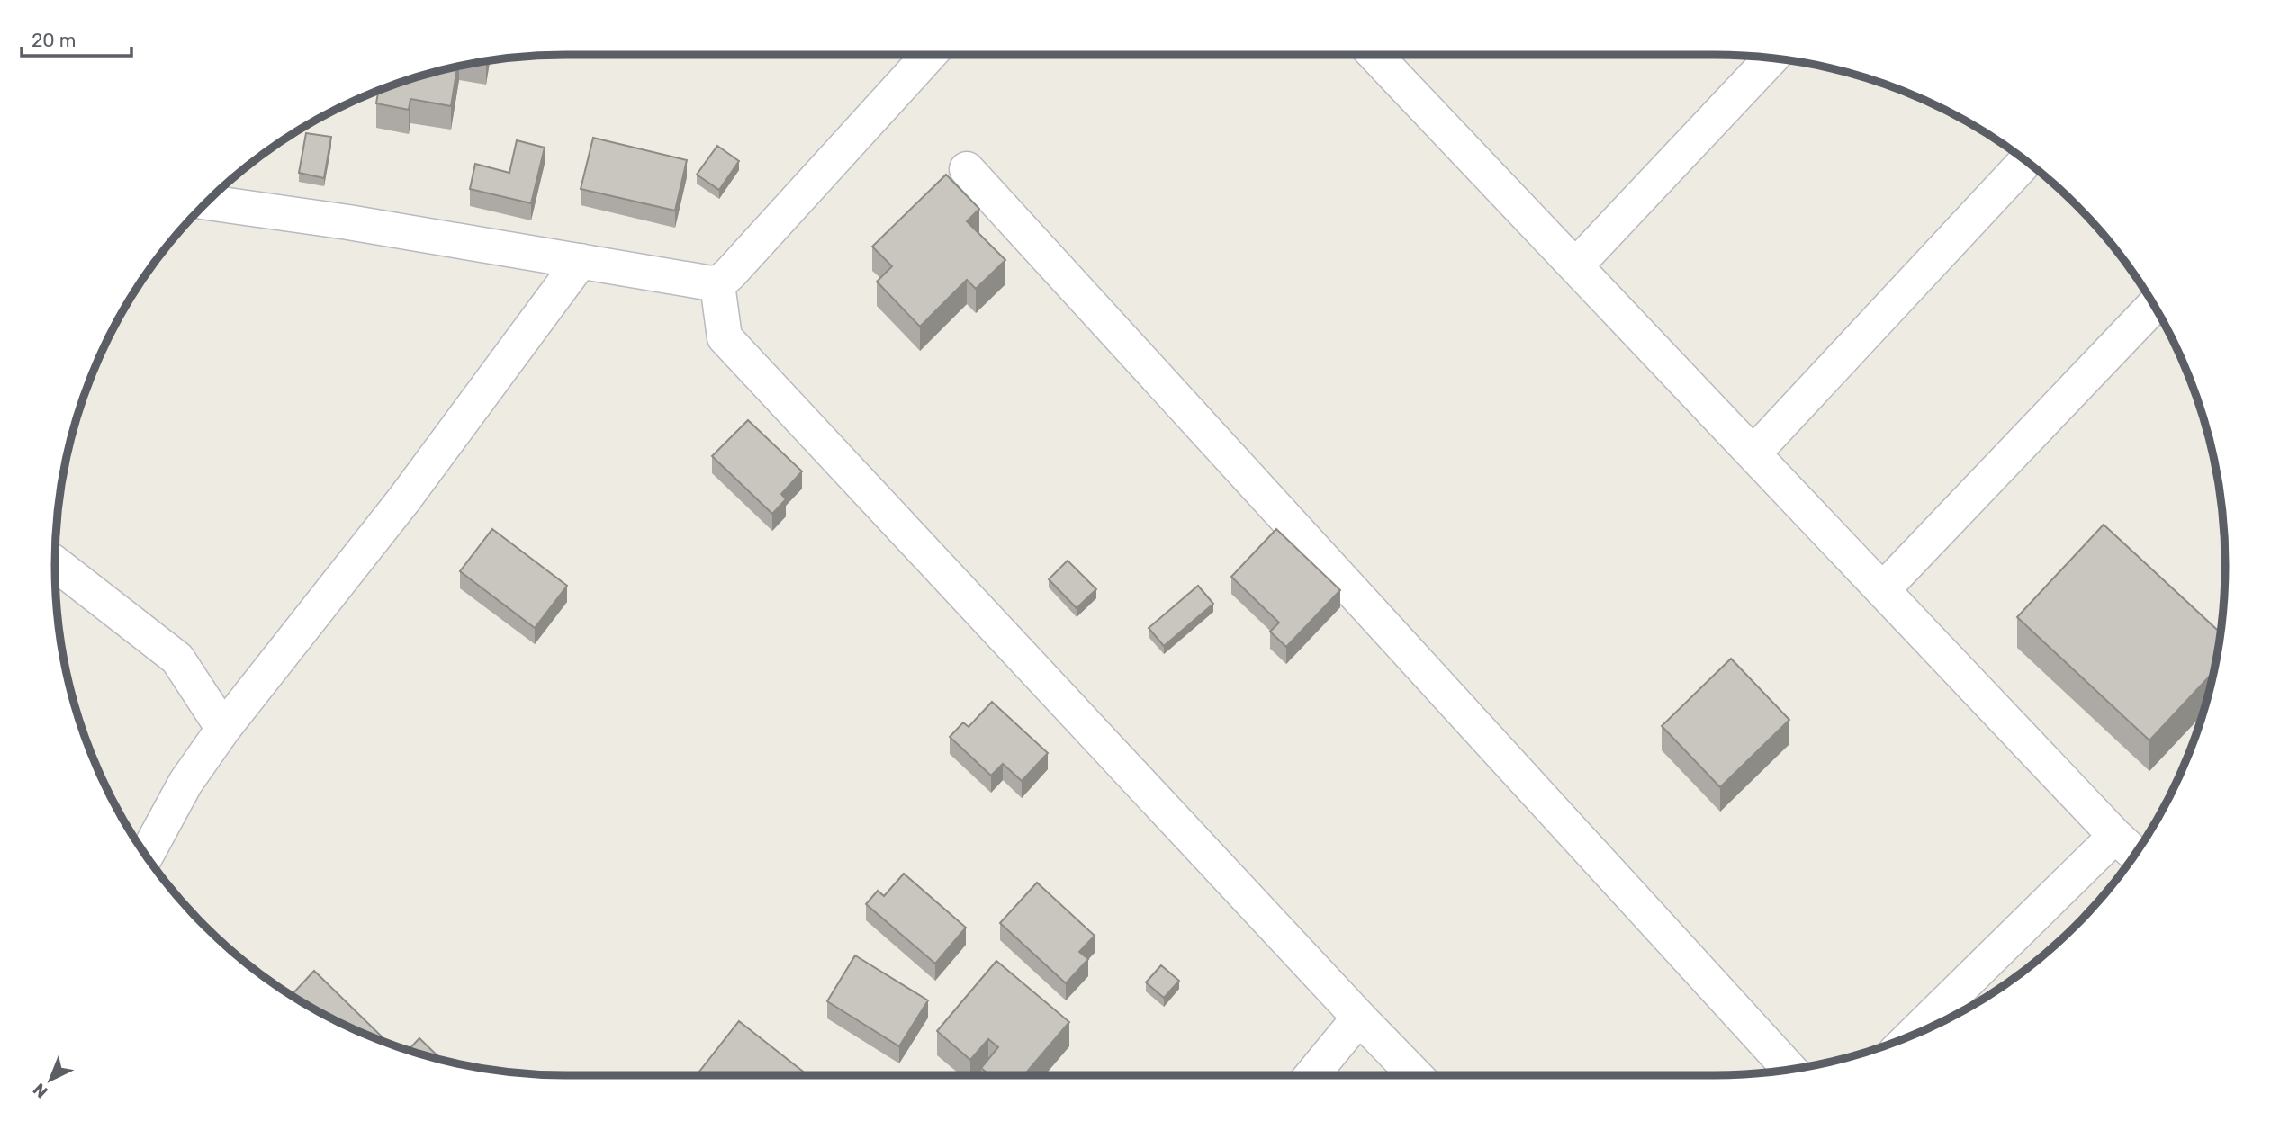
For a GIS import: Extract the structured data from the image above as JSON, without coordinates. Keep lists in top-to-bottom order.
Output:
{
  "scale_bar": "20 m",
  "north": "bottom left"
}
